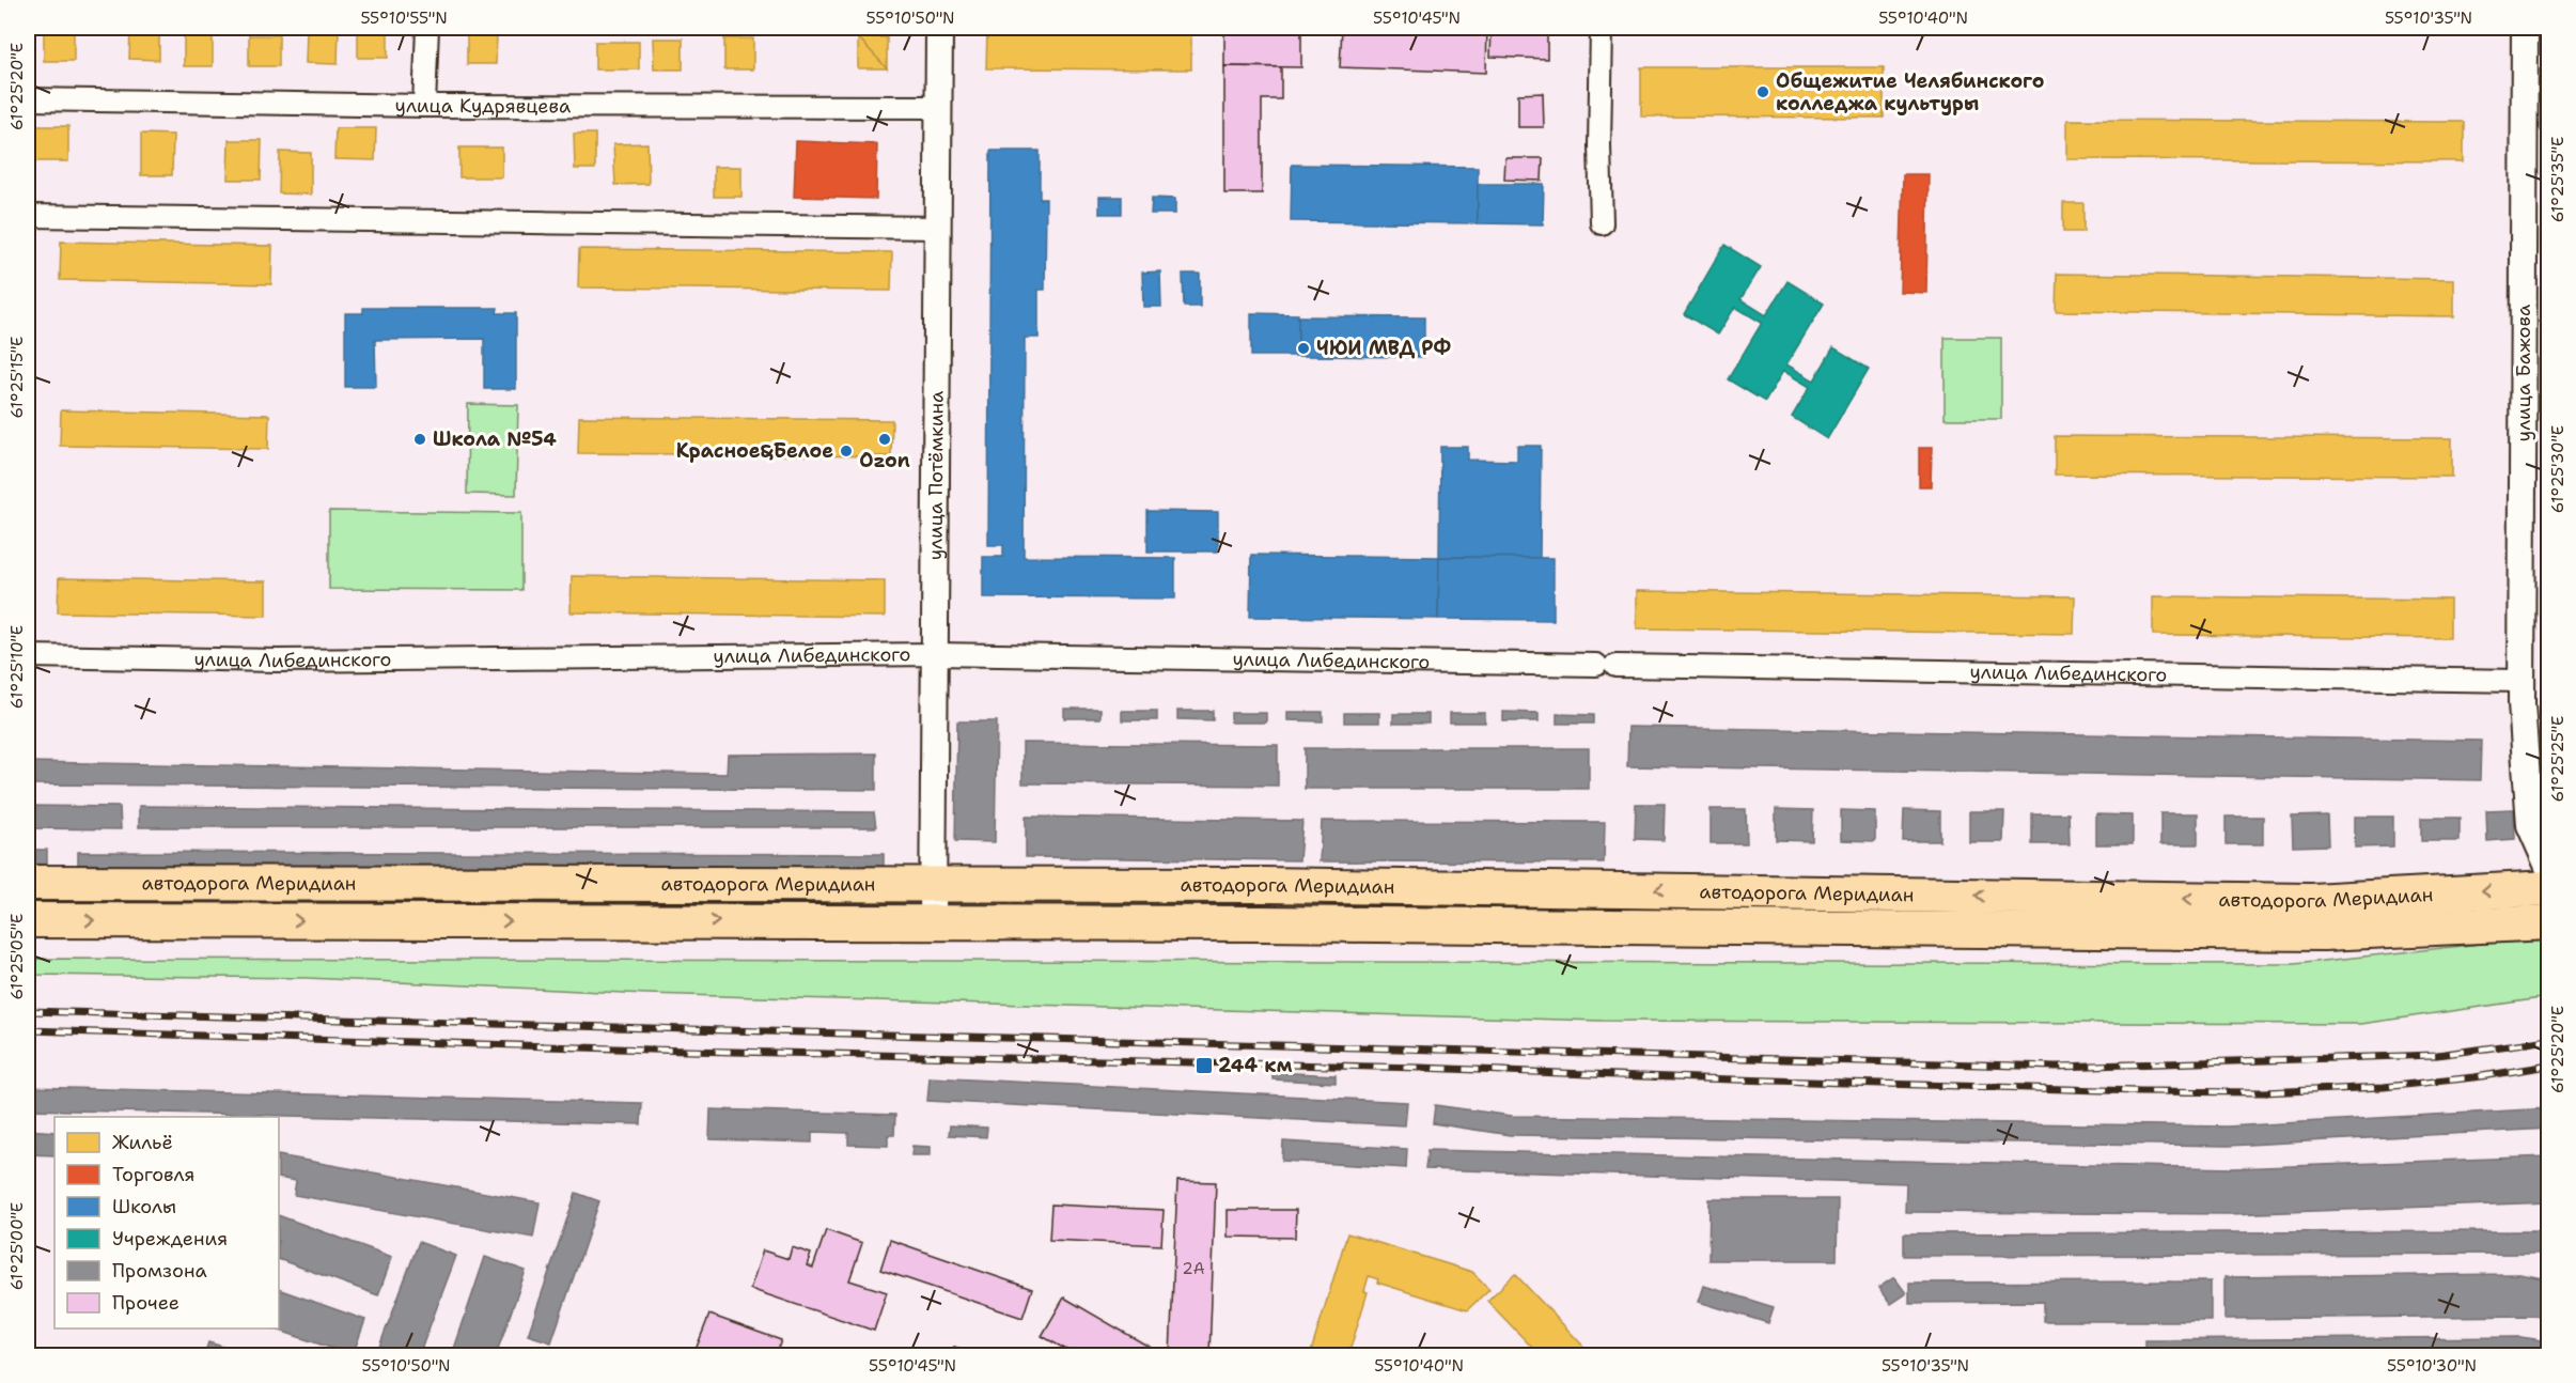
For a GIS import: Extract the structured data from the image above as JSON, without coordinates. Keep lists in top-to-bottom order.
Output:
{
  "streets": {
    "main road": ["автодорога Меридиан"],
    "street": [
      "улица Кудрявцева",
      "улица Бажова",
      "улица Потёмкина",
      "улица Либединского"
    ]
  },
  "crossings": [
    ["улица Кудрявцева", "улица Потёмкина"],
    ["улица Бажова", "улица Либединского"],
    ["улица Потёмкина", "улица Либединского"],
    ["улица Потёмкина", "автодорога Меридиан"]
  ],
  "places": {
    "other": [
      "Общежитие Челябинского колледжа культуры",
      "ЧЮИ МВД РФ",
      "Школа №54",
      "Ozon",
      "Красное&Белое"
    ],
    "transit": ["244 км"]
  },
  "house_numbers": ["2А"],
  "legend": [
    "Жильё",
    "Торговля",
    "Школы",
    "Учреждения",
    "Промзона",
    "Прочее"
  ],
  "coordinates": [
    "55°10'55\"N",
    "55°10'50\"N",
    "55°10'45\"N",
    "55°10'40\"N",
    "55°10'35\"N",
    "61°25'20\"E",
    "61°25'35\"E",
    "61°25'15\"E",
    "61°25'30\"E",
    "61°25'10\"E",
    "61°25'25\"E",
    "61°25'05\"E",
    "61°25'00\"E",
    "55°10'30\"N"
  ]
}
